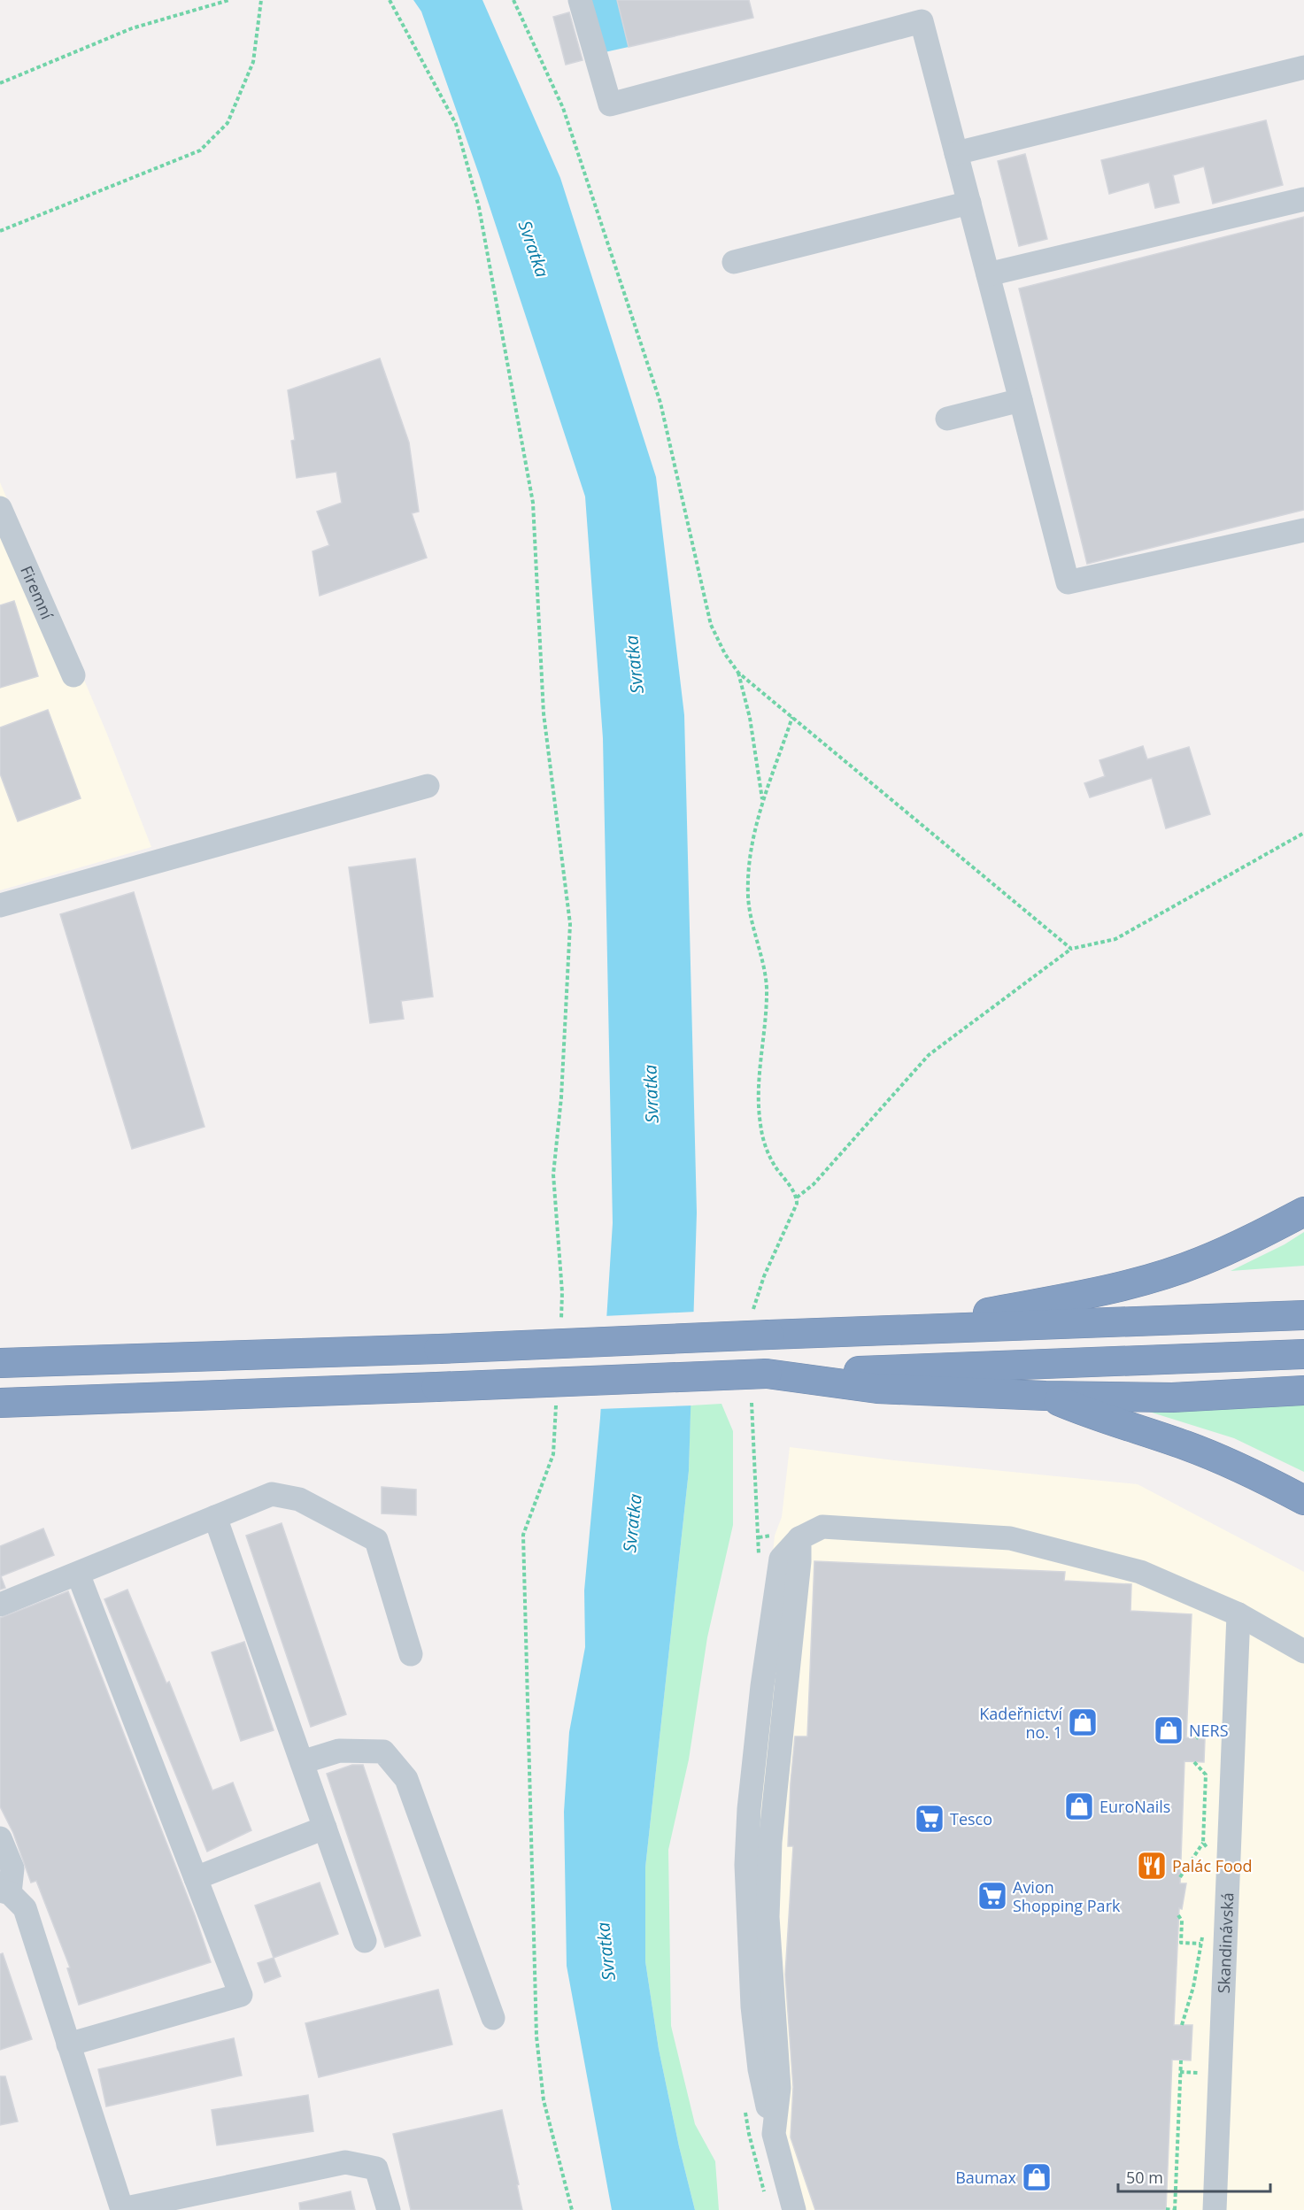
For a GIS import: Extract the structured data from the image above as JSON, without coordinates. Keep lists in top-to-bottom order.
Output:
{
  "streets": {
    "street": ["Firemní", "Skandinávská"]
  },
  "water": ["Svratka"],
  "places": {
    "shop": [
      "Kadeřnictví no. 1",
      "NERS",
      "EuroNails",
      "Baumax"
    ],
    "supermarket": ["Tesco", "Avion Shopping Park"],
    "restaurant": ["Palác Food"]
  },
  "scale_bar": "50 m"
}
